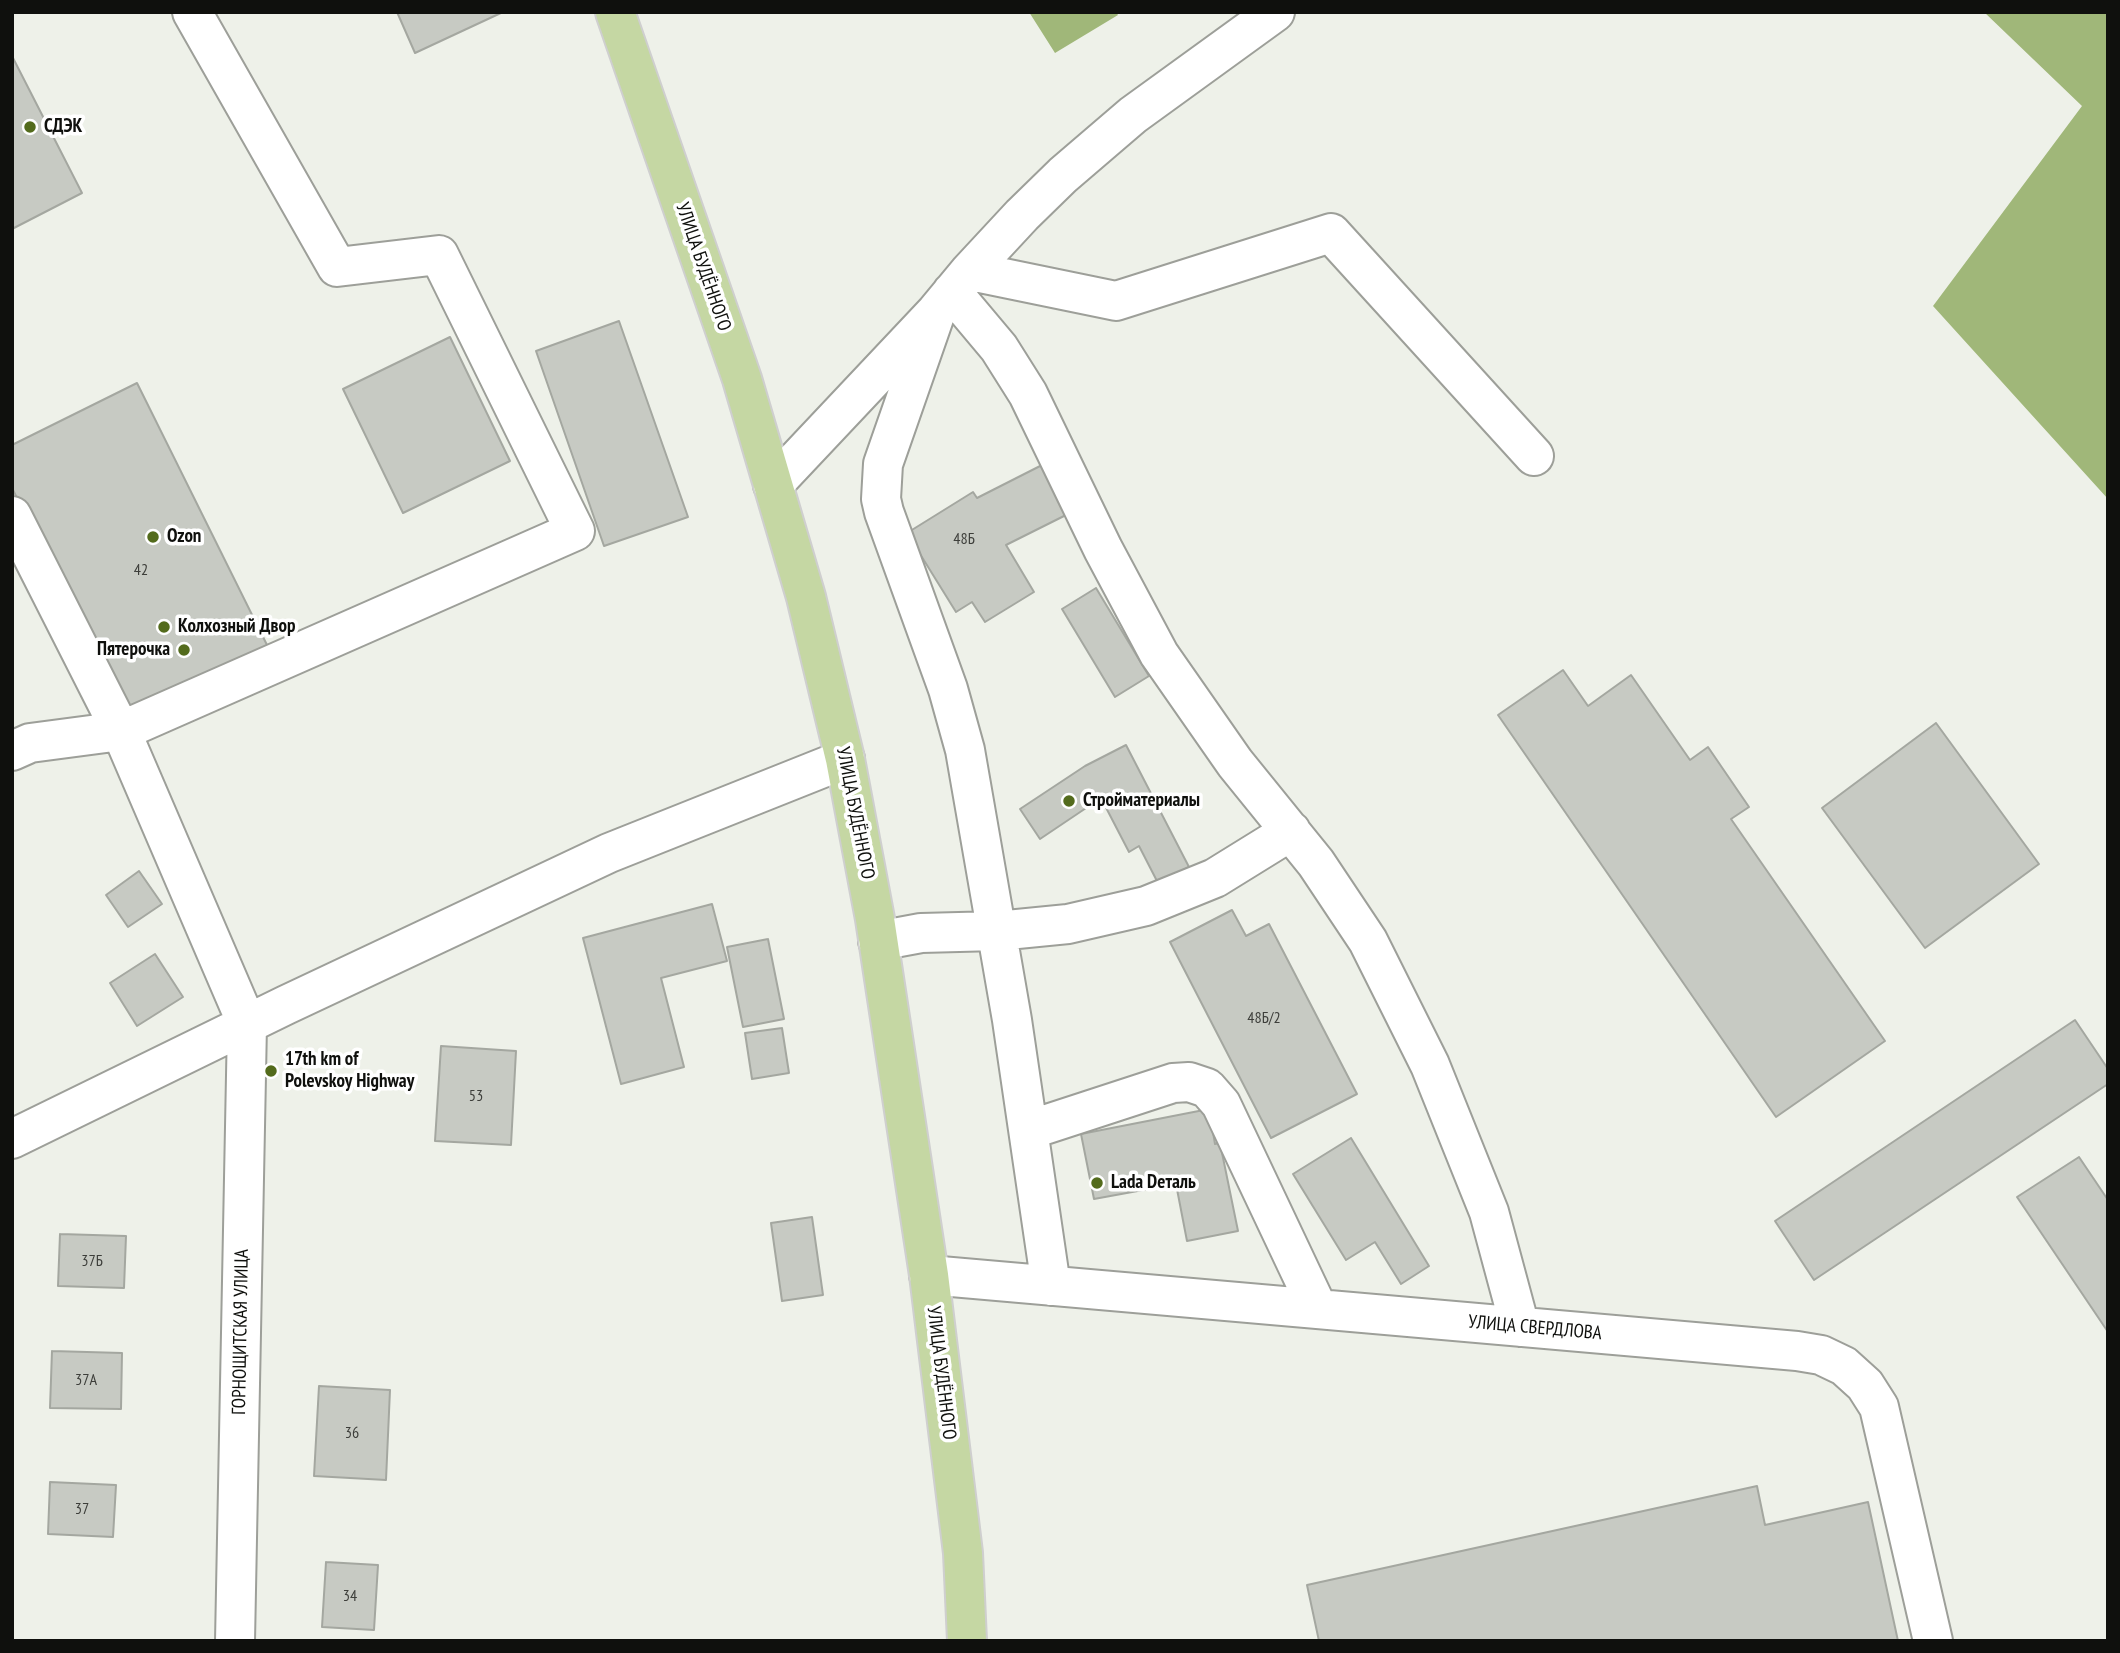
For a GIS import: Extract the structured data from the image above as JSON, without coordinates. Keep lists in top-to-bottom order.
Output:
{
  "streets": {
    "main road": ["УЛИЦА БУДЁННОГО"],
    "street": ["УЛИЦА СВЕРДЛОВА", "ГОРНОЩИТСКАЯ УЛИЦА"]
  },
  "crossings": [
    ["УЛИЦА БУДЁННОГО", "УЛИЦА СВЕРДЛОВА"]
  ],
  "places": [
    "СДЭК",
    "Ozon",
    "Колхозный Двор",
    "Пятерочка",
    "Стройматериалы",
    "17th km of Polevskoy Highway",
    "Lada Dеталь"
  ],
  "house_numbers": [
    "48Б",
    "42",
    "48Б/2",
    "53",
    "37Б",
    "37А",
    "36",
    "37",
    "34"
  ]
}
